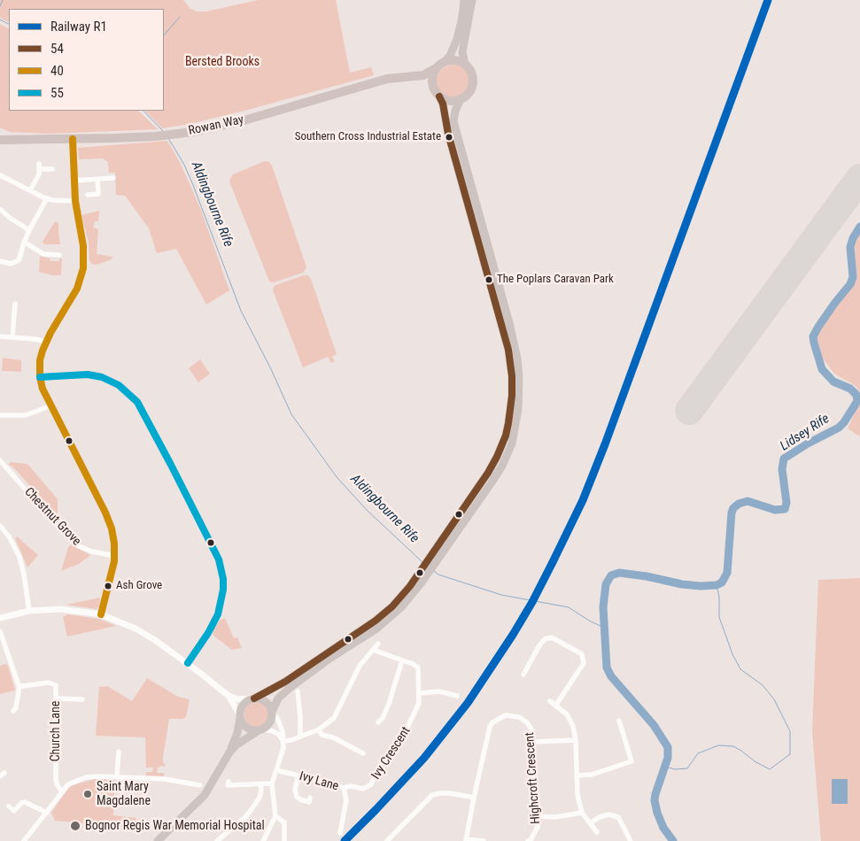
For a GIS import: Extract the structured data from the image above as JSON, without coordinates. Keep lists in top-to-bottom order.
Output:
{
  "streets": {
    "highway": ["Rowan Way"],
    "street": [
      "Chestnut Grove",
      "Church Lane",
      "Ivy Crescent",
      "Highcroft Crescent",
      "Ivy Lane"
    ]
  },
  "crossings": [
    ["Ivy Crescent", "Ivy Lane"]
  ],
  "water": ["Aldingbourne Rife", "Lidsey Rife"],
  "parks": ["Bersted Brooks"],
  "places": [
    "Southern Cross Industrial Estate",
    "The Poplars Caravan Park",
    "Ash Grove",
    "Saint Mary Magdalene",
    "Bognor Regis War Memorial Hospital"
  ],
  "lines": [
    "rail line R1",
    "transit line 54",
    "transit line 40",
    "transit line 55"
  ],
  "legend": [
    "Railway R1",
    "54",
    "40",
    "55"
  ]
}
